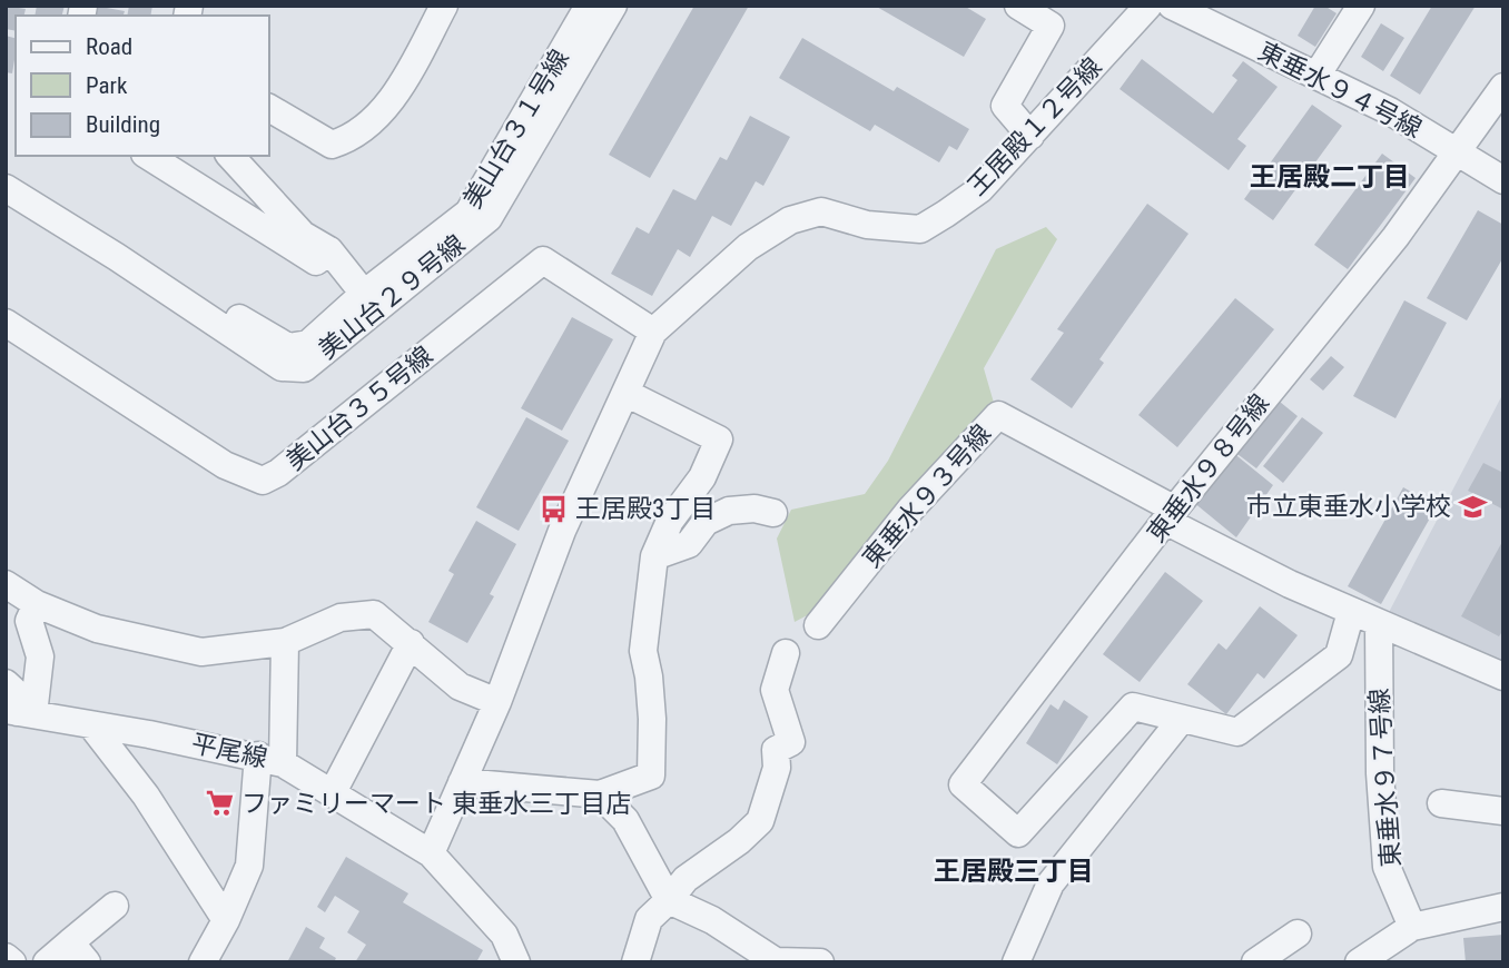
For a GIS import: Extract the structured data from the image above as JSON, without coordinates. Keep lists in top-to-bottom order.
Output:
{
  "streets": {
    "street": [
      "東垂水９４号線",
      "王居殿１２号線",
      "美山台３１号線",
      "美山台２９号線",
      "美山台３５号線",
      "東垂水９８号線",
      "東垂水９３号線",
      "平尾線",
      "東垂水９７号線"
    ]
  },
  "crossings": [
    ["東垂水９４号線", "東垂水９８号線"],
    ["王居殿１２号線", "美山台３５号線"],
    ["王居殿１２号線", "平尾線"],
    ["美山台３１号線", "美山台２９号線"],
    ["東垂水９８号線", "東垂水９３号線"],
    ["東垂水９３号線", "東垂水９７号線"]
  ],
  "districts": ["王居殿二丁目", "王居殿三丁目"],
  "places": {
    "school or university": ["市立東垂水小学校"],
    "bus stop": ["王居殿3丁目"],
    "supermarket": ["ファミリーマート 東垂水三丁目店"]
  },
  "legend": ["Road", "Park", "Building"]
}
